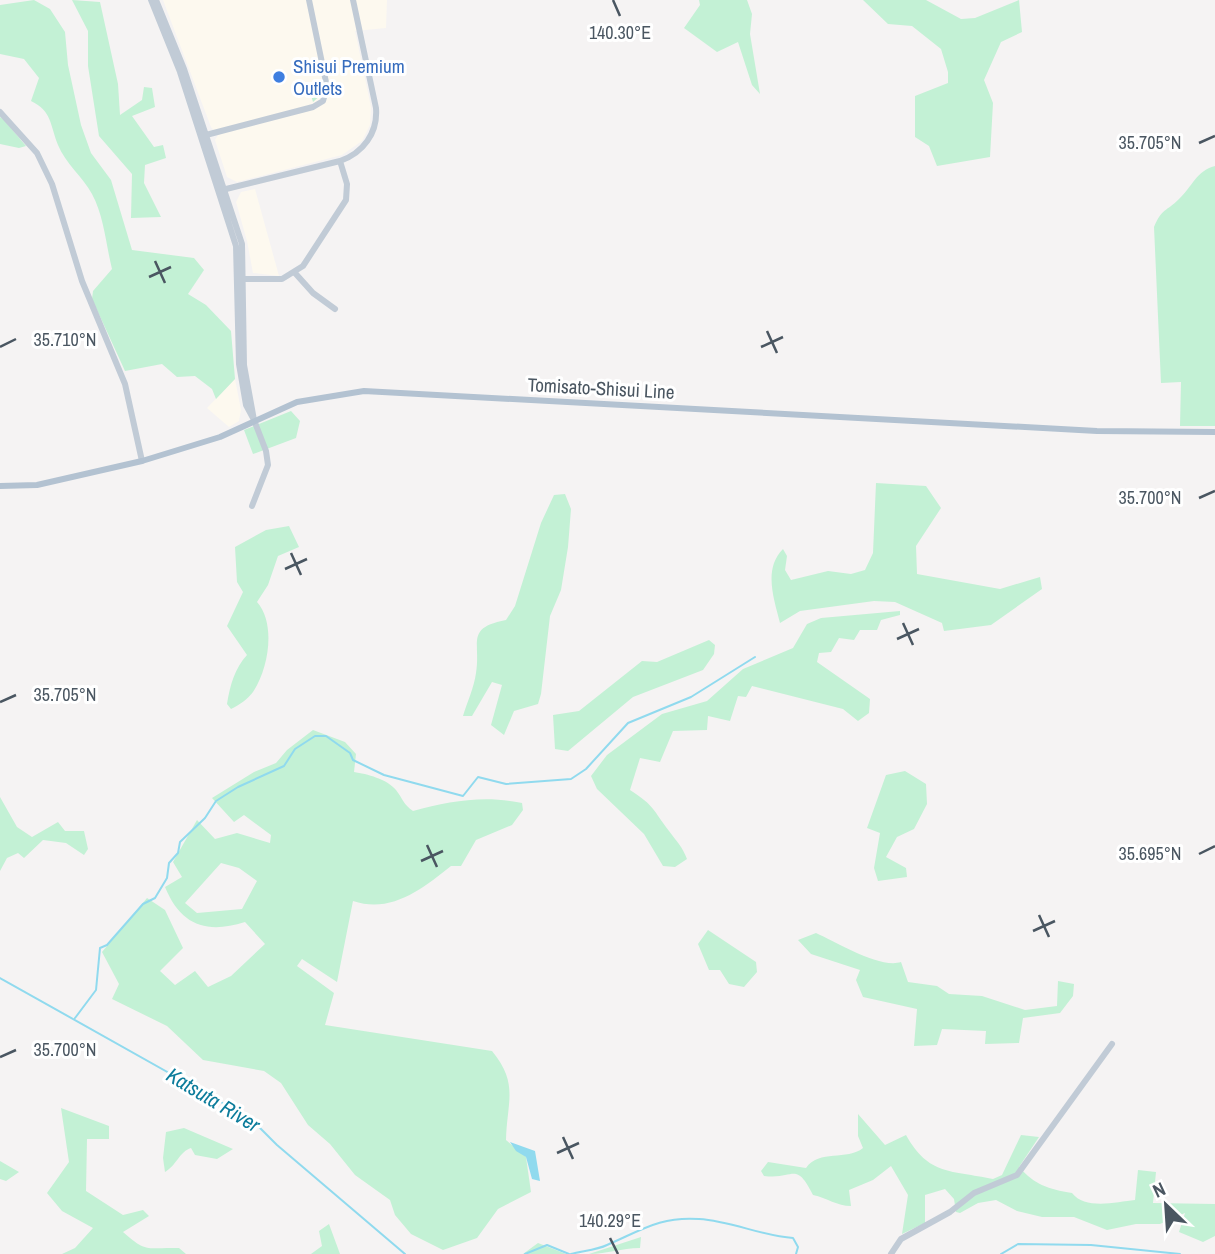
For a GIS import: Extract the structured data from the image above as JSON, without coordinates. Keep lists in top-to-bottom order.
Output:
{
  "streets": {
    "main road": ["Tomisato-Shisui Line"]
  },
  "water": ["Katsuta River"],
  "places": ["Shisui Premium Outlets"],
  "north": "top left",
  "coordinates": [
    "140.30°E",
    "35.705°N",
    "35.710°N",
    "35.700°N",
    "35.695°N",
    "140.29°E"
  ]
}
